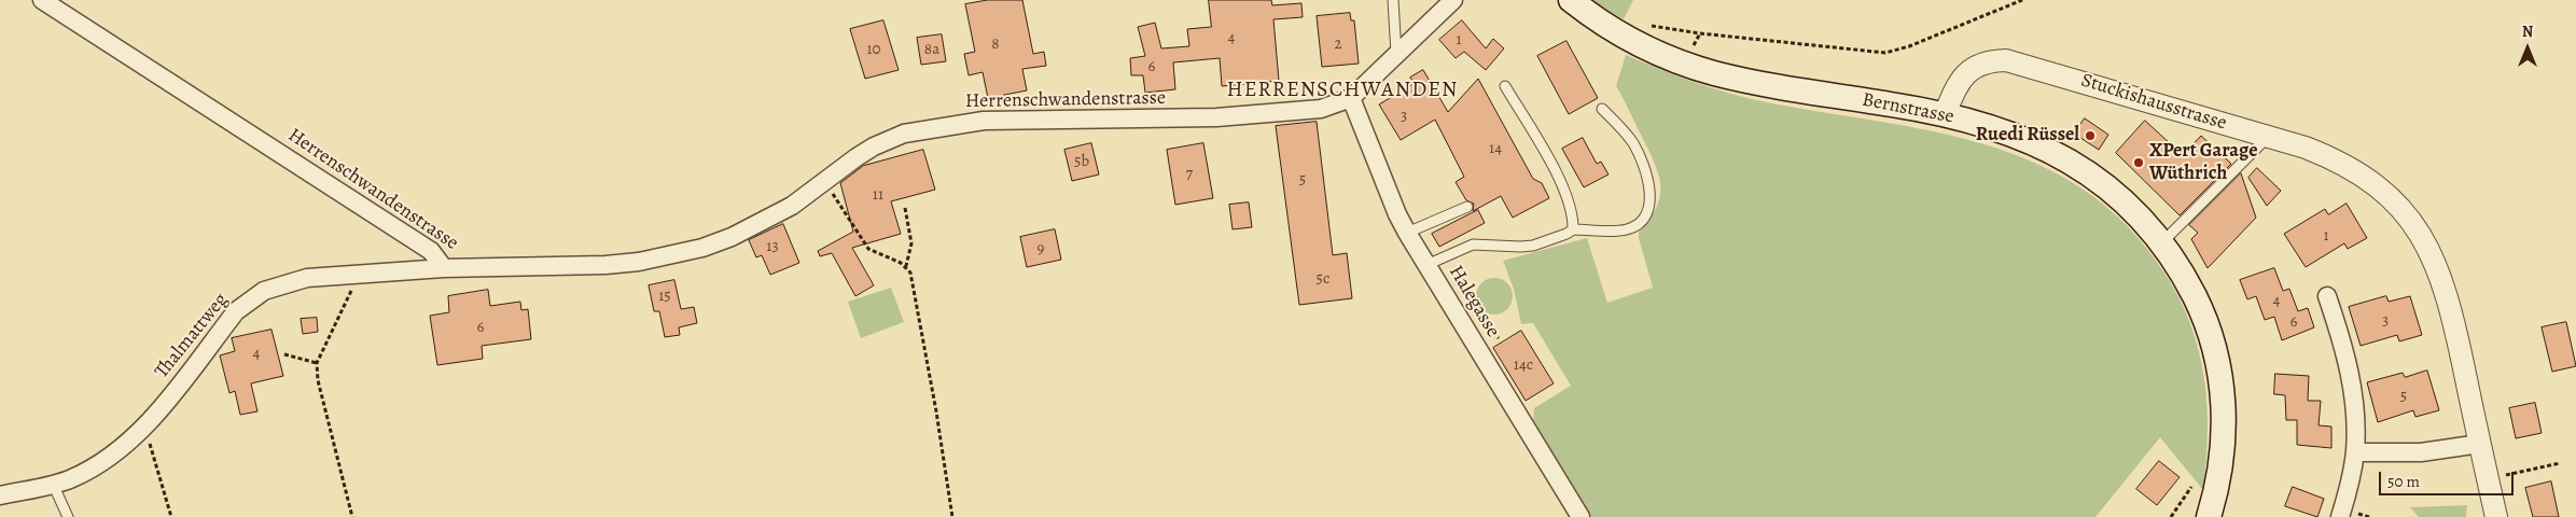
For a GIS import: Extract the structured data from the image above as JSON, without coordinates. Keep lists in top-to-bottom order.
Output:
{
  "streets": {
    "main road": ["Bernstrasse"],
    "street": [
      "Herrenschwandenstrasse",
      "Stuckishausstrasse",
      "Halegasse",
      "Thalmattweg"
    ]
  },
  "crossings": [
    ["Herrenschwandenstrasse", "Halegasse"],
    ["Herrenschwandenstrasse", "Thalmattweg"],
    ["Stuckishausstrasse", "Bernstrasse"]
  ],
  "districts": ["HERRENSCHWANDEN"],
  "places": ["Ruedi Rüssel", "XPert Garage Wüthrich"],
  "house_numbers": [
    "4",
    "1",
    "8",
    "2",
    "10",
    "8a",
    "6",
    "3",
    "14",
    "5b",
    "7",
    "5",
    "11",
    "1",
    "13",
    "9",
    "5c",
    "15",
    "4",
    "3",
    "6",
    "6",
    "4",
    "14c",
    "5"
  ],
  "scale_bar": "50 m",
  "north": "top"
}
